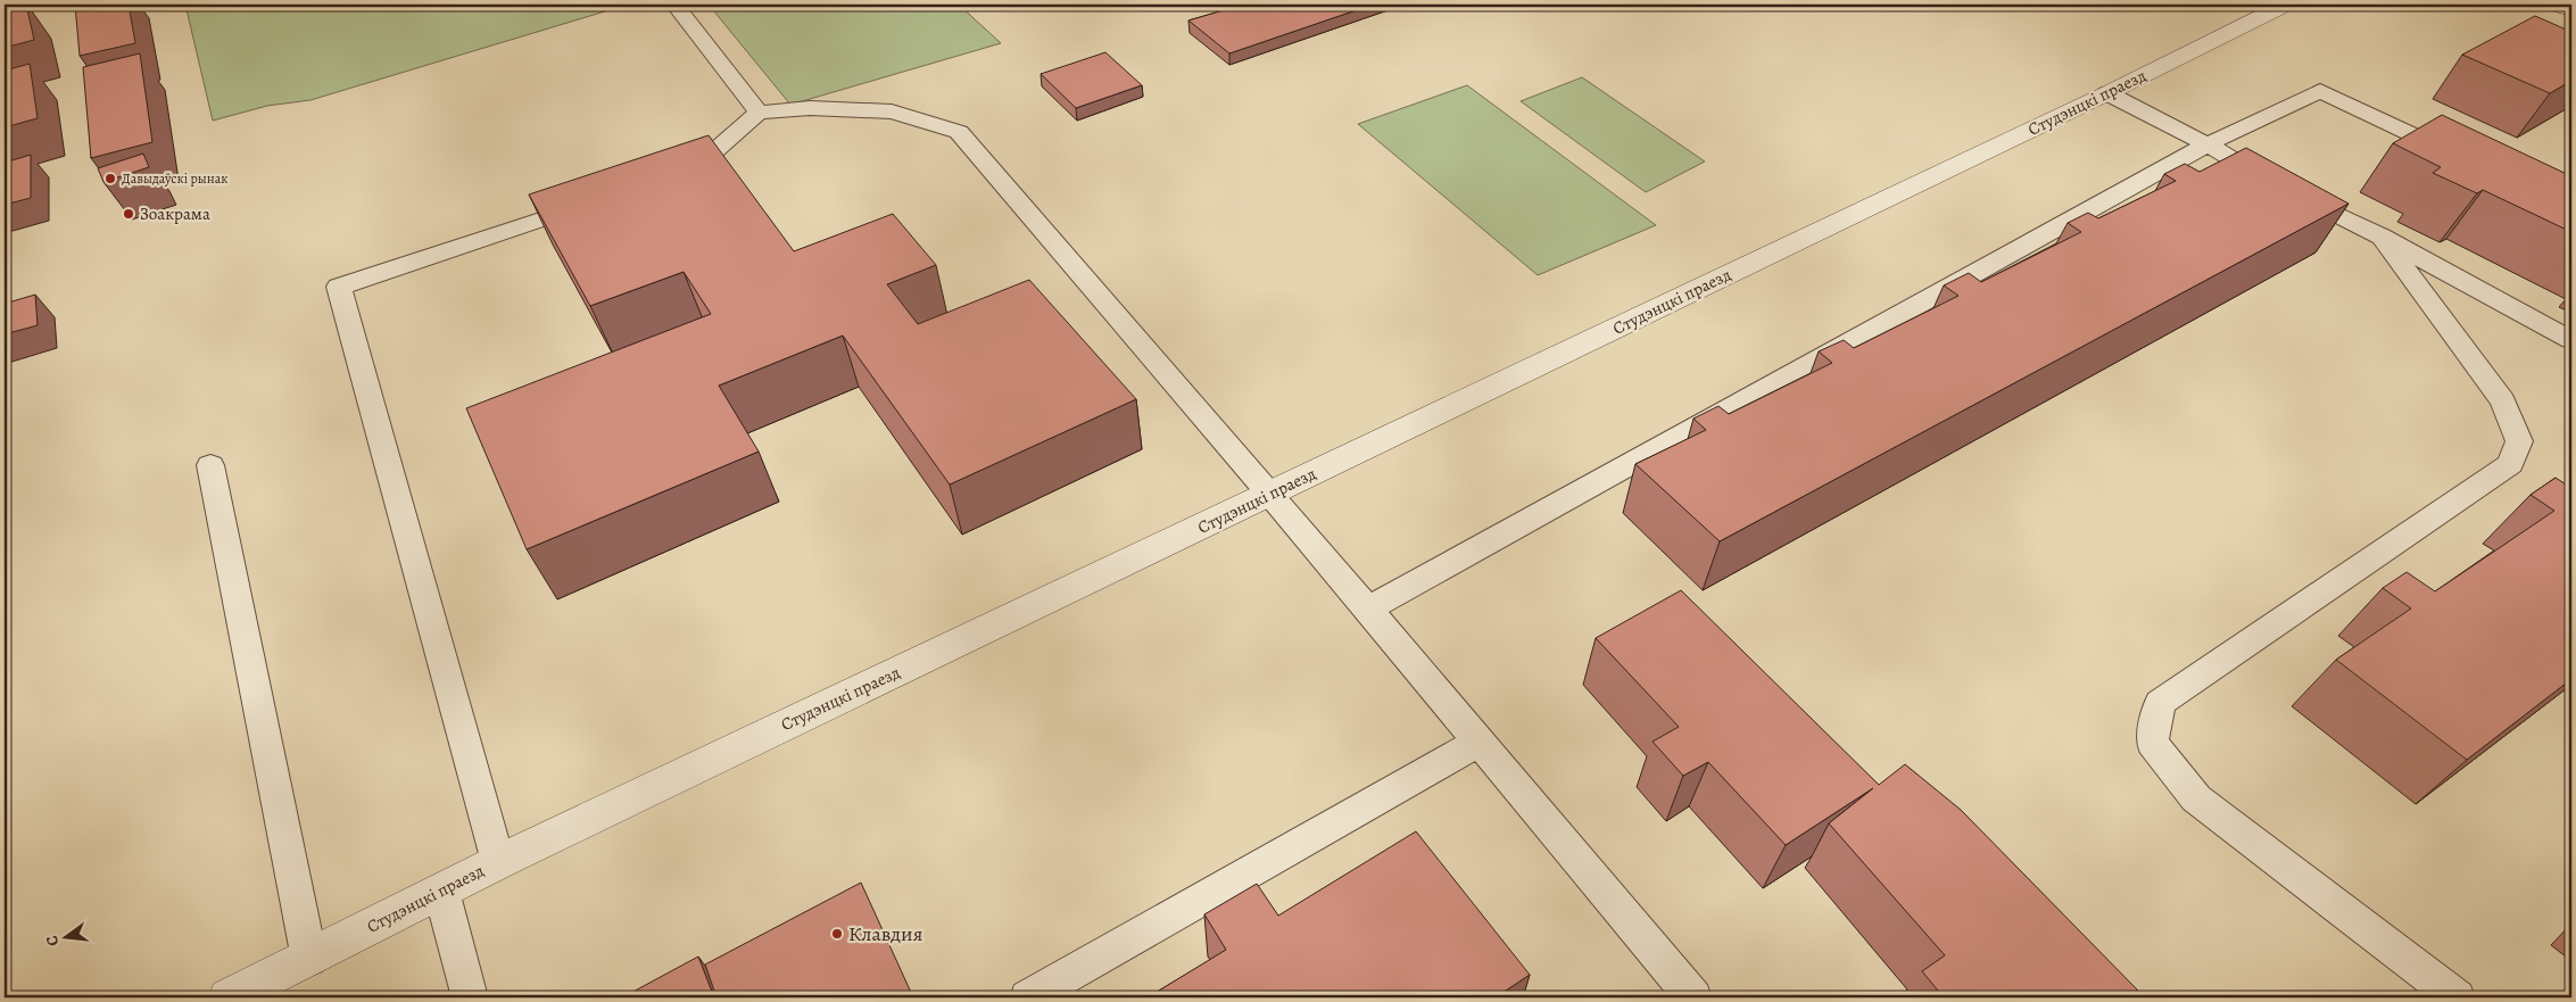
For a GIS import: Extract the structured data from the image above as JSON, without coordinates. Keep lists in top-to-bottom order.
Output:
{
  "streets": {
    "street": ["Студэнцкі праезд"]
  },
  "places": ["Давыдаўскі рынак", "Зоакрама", "Клавдия"],
  "north": "left"
}
